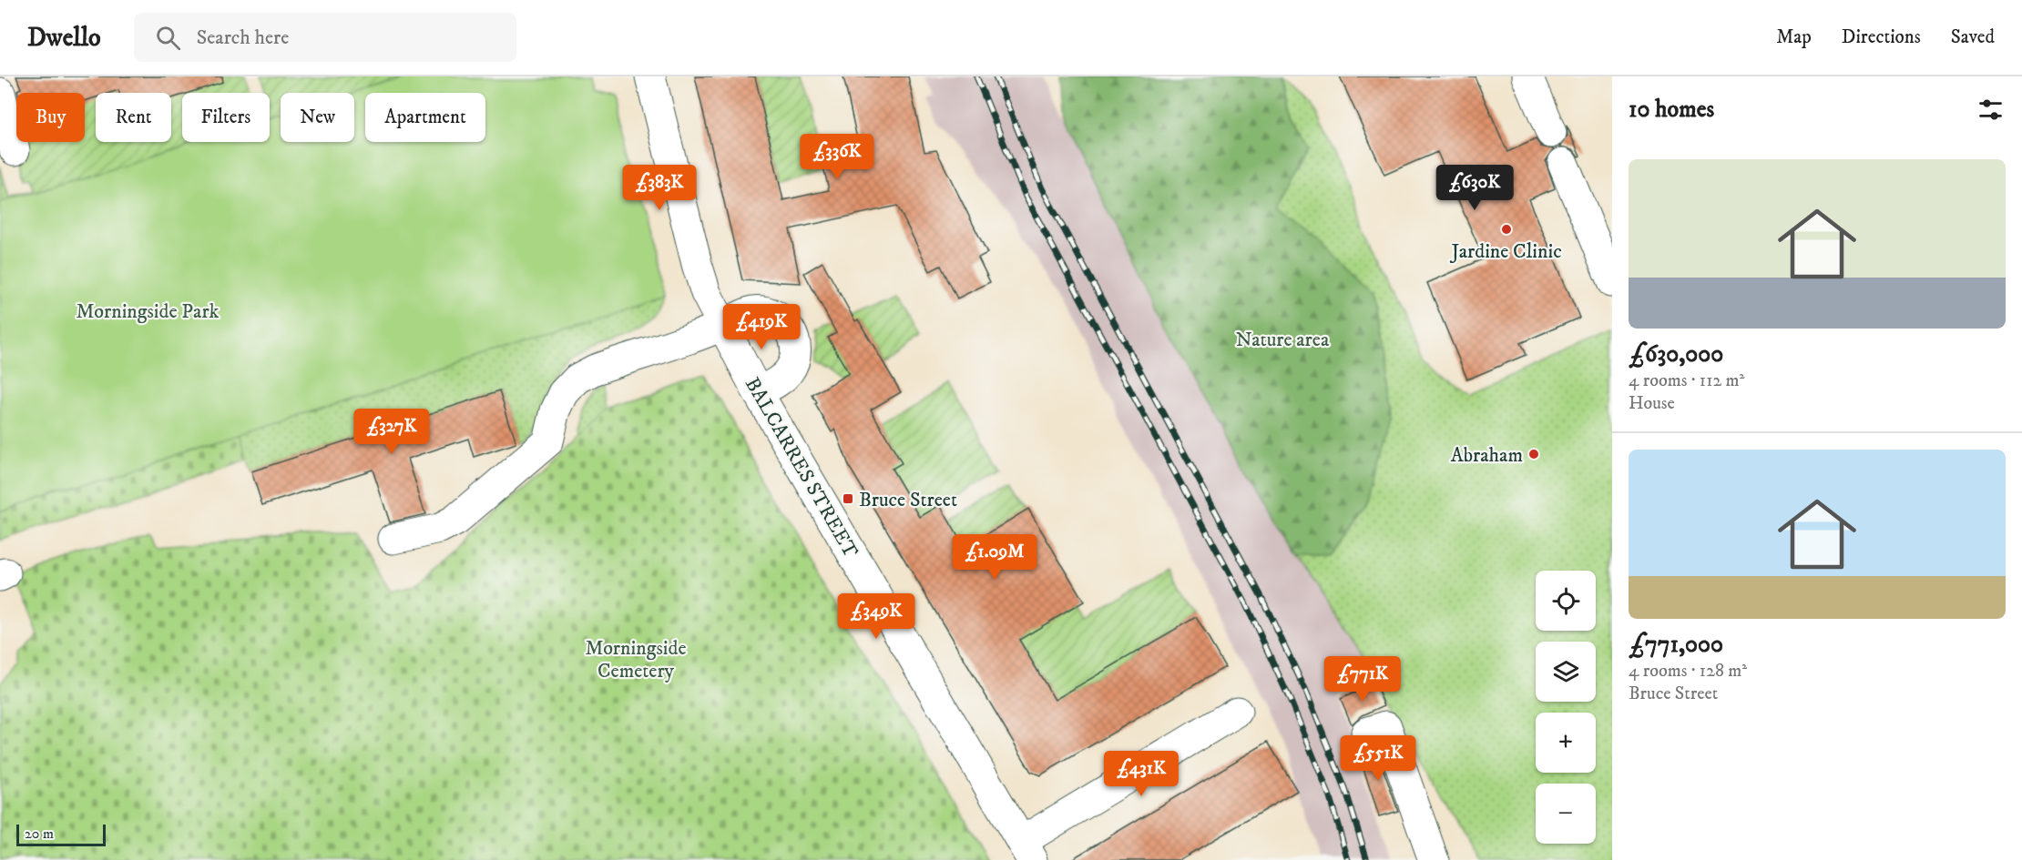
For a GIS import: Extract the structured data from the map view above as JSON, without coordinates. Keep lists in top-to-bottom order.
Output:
{
  "streets": {
    "street": ["BALCARRES STREET"]
  },
  "parks": ["Morningside Park", "Nature area", "Morningside Cemetery"],
  "places": {
    "other": ["Jardine Clinic", "Abraham"],
    "transit": ["Bruce Street"]
  },
  "scale_bar": "20 m",
  "page": {
    "header": "Dwello",
    "search": "Search here",
    "nav": ["Map", "Directions", "Saved"],
    "heading": "10 homes",
    "chip": [
      "Buy",
      "Rent",
      "Filters",
      "New",
      "Apartment"
    ],
    "price": [
      "£336K",
      "£383K",
      "£630K",
      "£419K",
      "£327K",
      "£1.09M",
      "£349K",
      "£771K",
      "£551K",
      "£431K"
    ],
    "list": [
      {
        "name": "£630,000",
        "note": "4 rooms · 112 m² · House"
      },
      {
        "name": "£771,000",
        "note": "4 rooms · 128 m² · Bruce Street"
      }
    ],
    "map_buttons": ["+", "−"],
    "scale": "20 m"
  }
}
